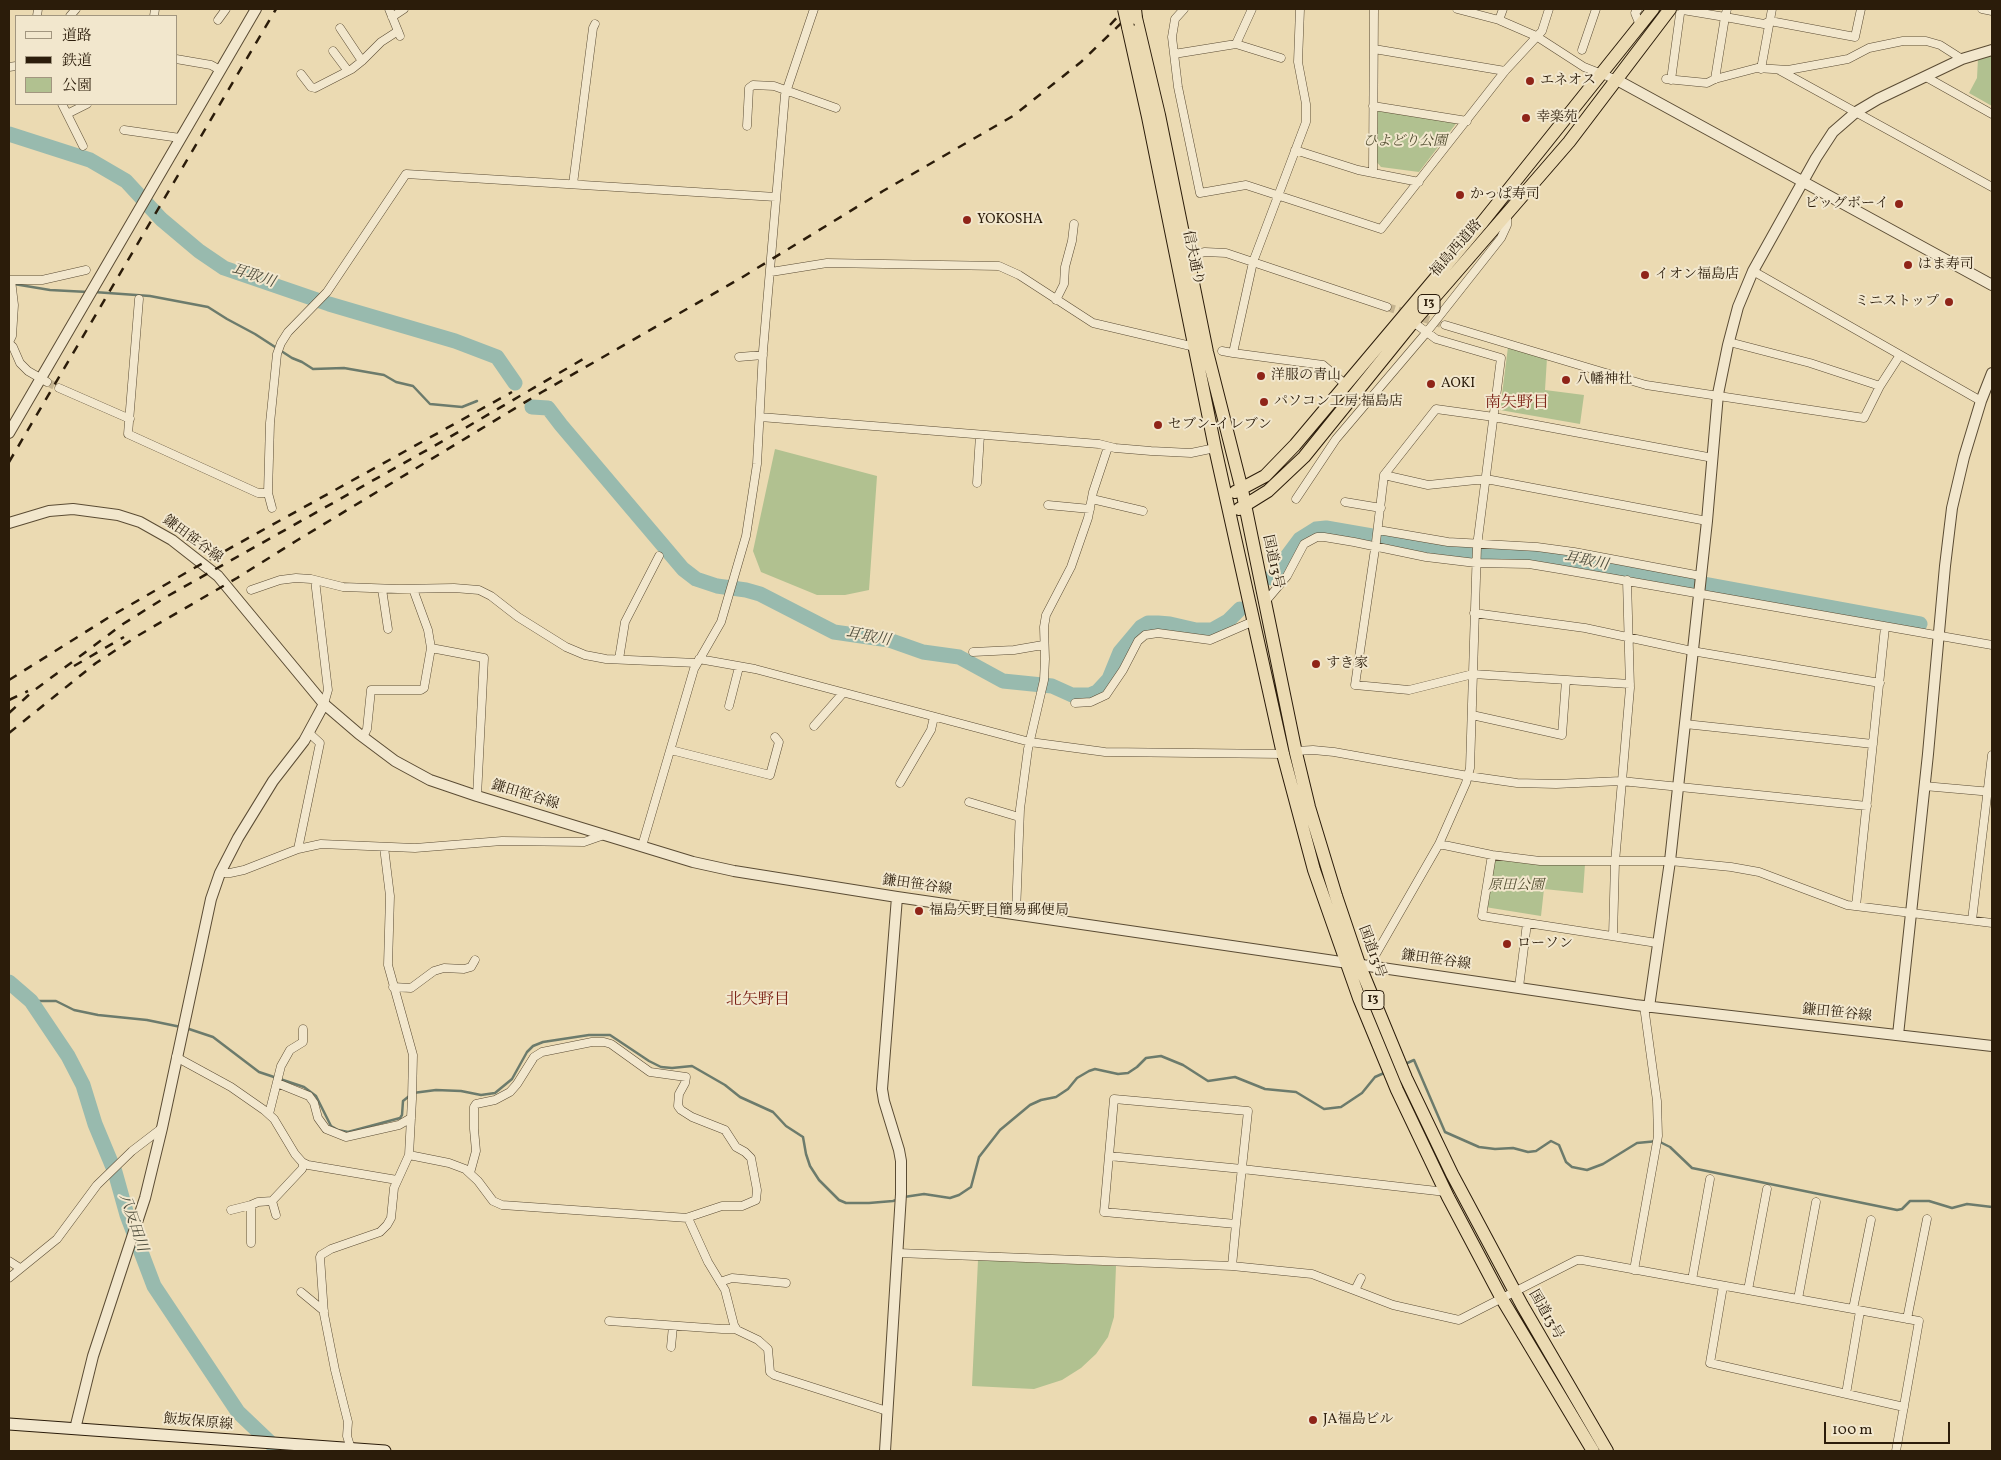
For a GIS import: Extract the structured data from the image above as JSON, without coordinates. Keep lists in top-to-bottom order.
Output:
{
  "streets": {
    "highway": [
      "福島西道路",
      "信夫通り",
      "13",
      "国道13号"
    ],
    "main road": ["飯坂保原線"],
    "street": ["鎌田笹谷線"]
  },
  "crossings": [
    ["福島西道路", "信夫通り"],
    ["福島西道路", "国道13号"],
    ["信夫通り", "国道13号"],
    ["鎌田笹谷線", "国道13号"]
  ],
  "districts": ["南矢野目", "北矢野目"],
  "water": ["耳取川", "八反田川"],
  "parks": ["ひよどり公園", "原田公園"],
  "places": [
    "エネオス",
    "幸楽苑",
    "かっぱ寿司",
    "ビッグボーイ",
    "YOKOSHA",
    "はま寿司",
    "イオン福島店",
    "ミニストップ",
    "洋服の青山",
    "八幡神社",
    "AOKI",
    "パソコン工房 福島店",
    "セブン-イレブン",
    "すき家",
    "福島矢野目簡易郵便局",
    "ローソン",
    "JA福島ビル"
  ],
  "legend": ["道路", "鉄道", "公園"],
  "scale_bar": "100 m"
}
